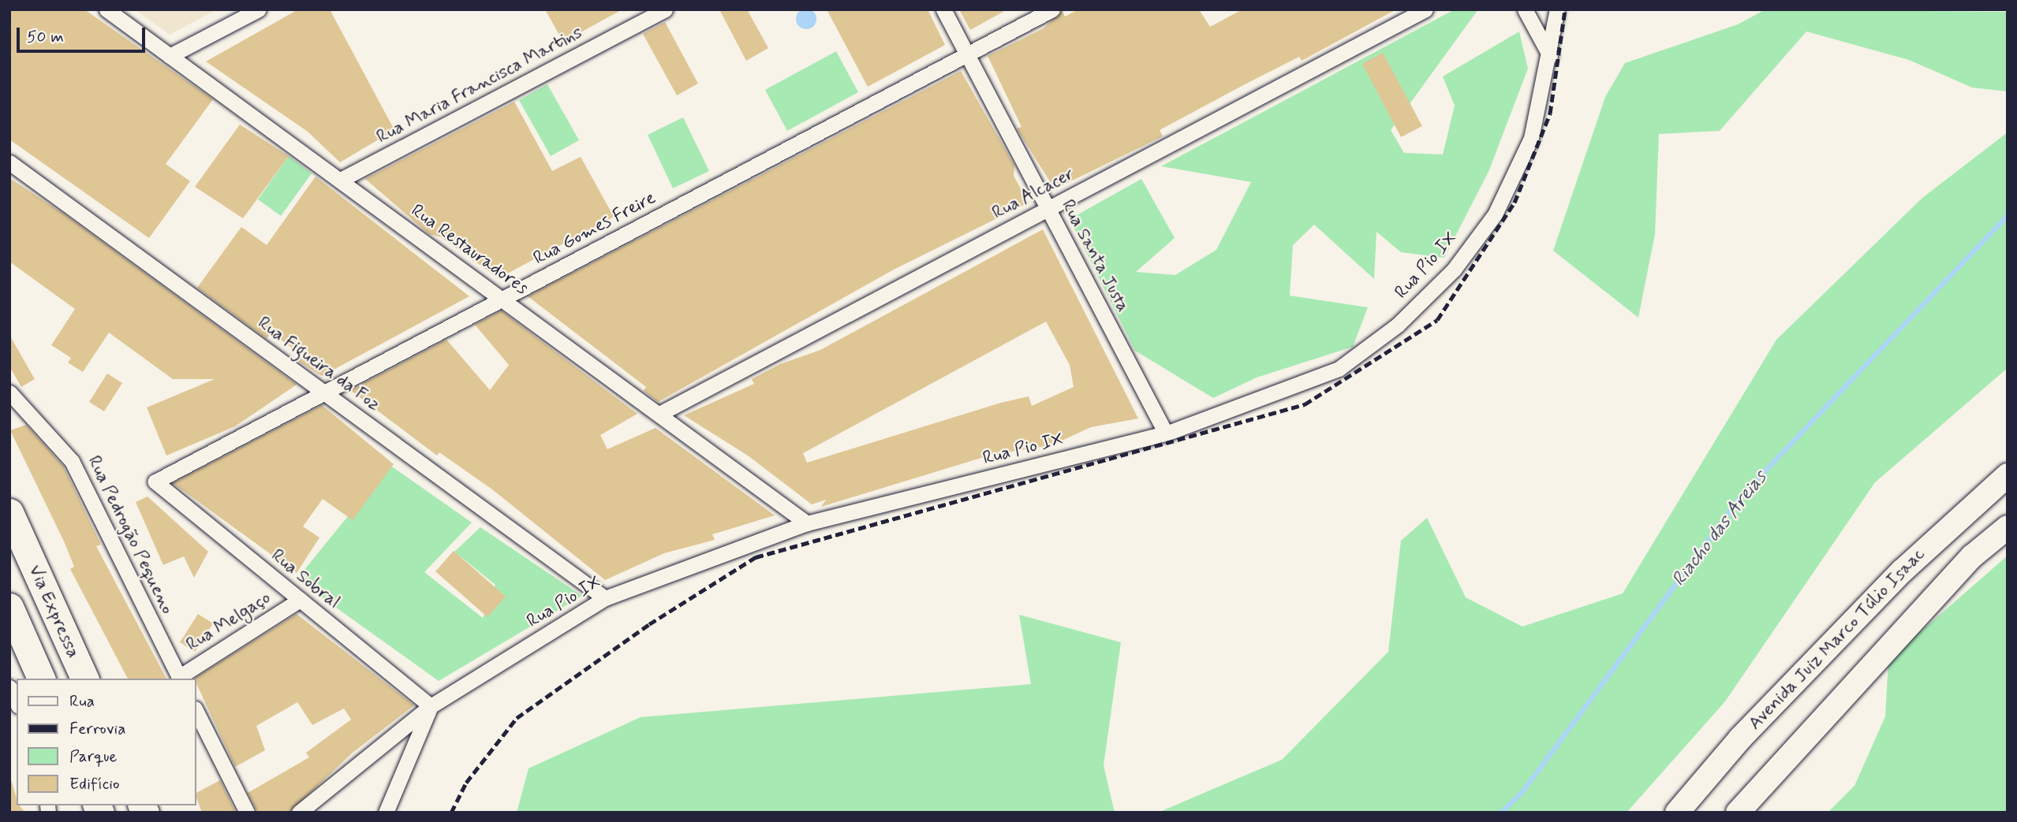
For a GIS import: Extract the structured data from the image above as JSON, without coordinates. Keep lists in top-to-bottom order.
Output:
{
  "streets": {
    "highway": ["Via Expressa"],
    "main road": ["Avenida Juiz Marco Túlio Isaac"],
    "street": [
      "Rua Maria Francisca Martins",
      "Rua Alcacer",
      "Rua Gomes Freire",
      "Rua Restauradores",
      "Rua Santa Justa",
      "Rua Pio IX",
      "Rua Figueira da Foz",
      "Rua Pedrogão Pequeno",
      "Rua Sobral",
      "Rua Melgaço"
    ]
  },
  "crossings": [
    ["Rua Maria Francisca Martins", "Rua Restauradores"],
    ["Rua Alcacer", "Rua Restauradores"],
    ["Rua Alcacer", "Rua Santa Justa"],
    ["Rua Gomes Freire", "Rua Restauradores"],
    ["Rua Gomes Freire", "Rua Santa Justa"],
    ["Rua Gomes Freire", "Rua Figueira da Foz"],
    ["Rua Gomes Freire", "Rua Sobral"],
    ["Rua Restauradores", "Rua Pio IX"],
    ["Rua Santa Justa", "Rua Pio IX"],
    ["Rua Pio IX", "Rua Figueira da Foz"],
    ["Rua Pio IX", "Rua Sobral"],
    ["Rua Pedrogão Pequeno", "Rua Melgaço"],
    ["Rua Sobral", "Rua Melgaço"]
  ],
  "water": ["Riacho das Areias"],
  "legend": [
    "Rua",
    "Ferrovia",
    "Parque",
    "Edifício"
  ],
  "scale_bar": "50 m"
}
